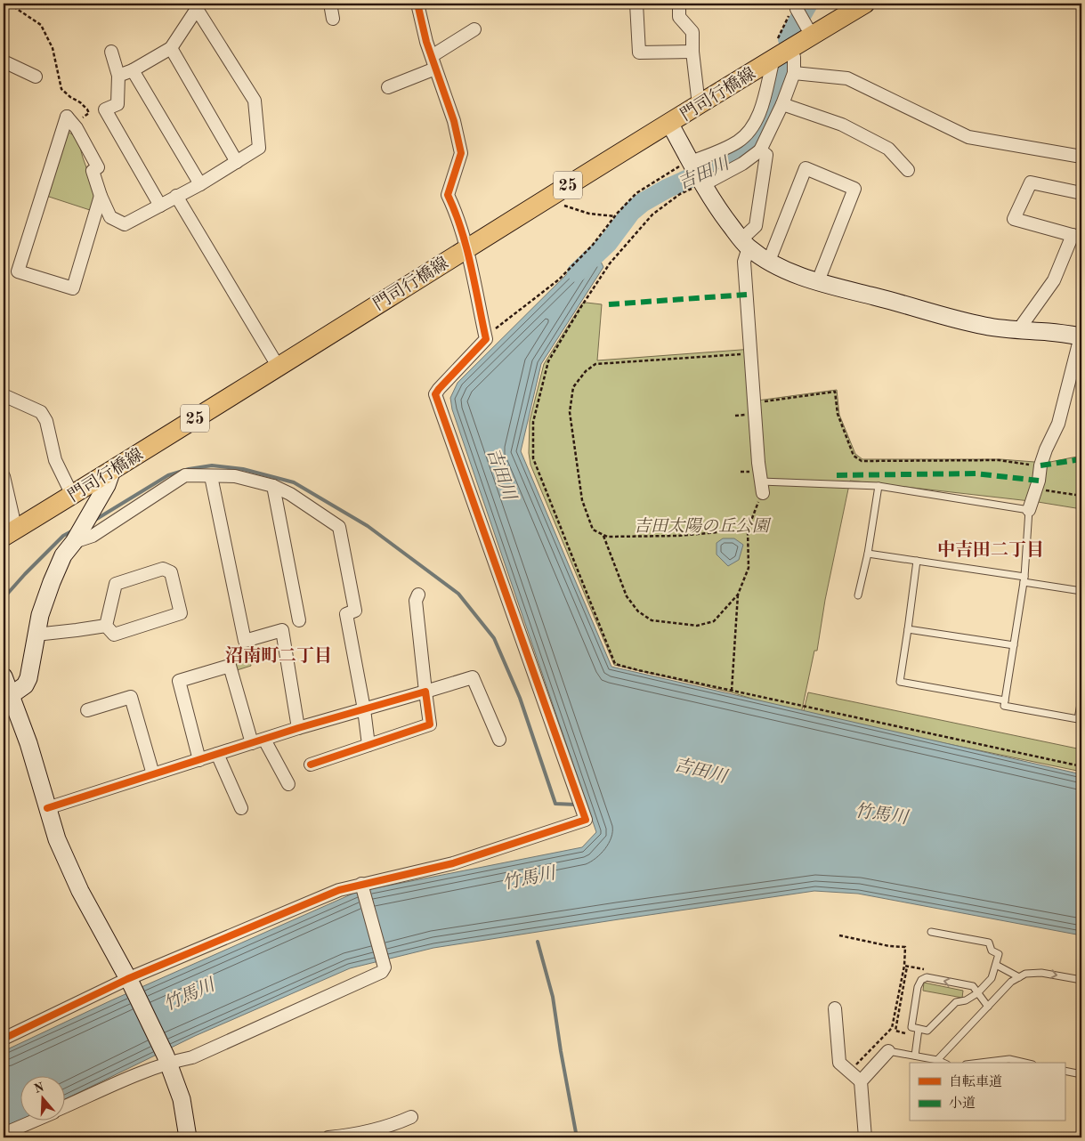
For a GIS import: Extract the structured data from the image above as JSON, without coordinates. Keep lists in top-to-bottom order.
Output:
{
  "streets": {
    "main road": ["門司行橋線", "25"]
  },
  "districts": ["中吉田二丁目", "沼南町二丁目"],
  "water": ["吉田川", "竹馬川"],
  "parks": ["吉田太陽の丘公園"],
  "legend": ["自転車道", "小道"],
  "north": "top"
}
